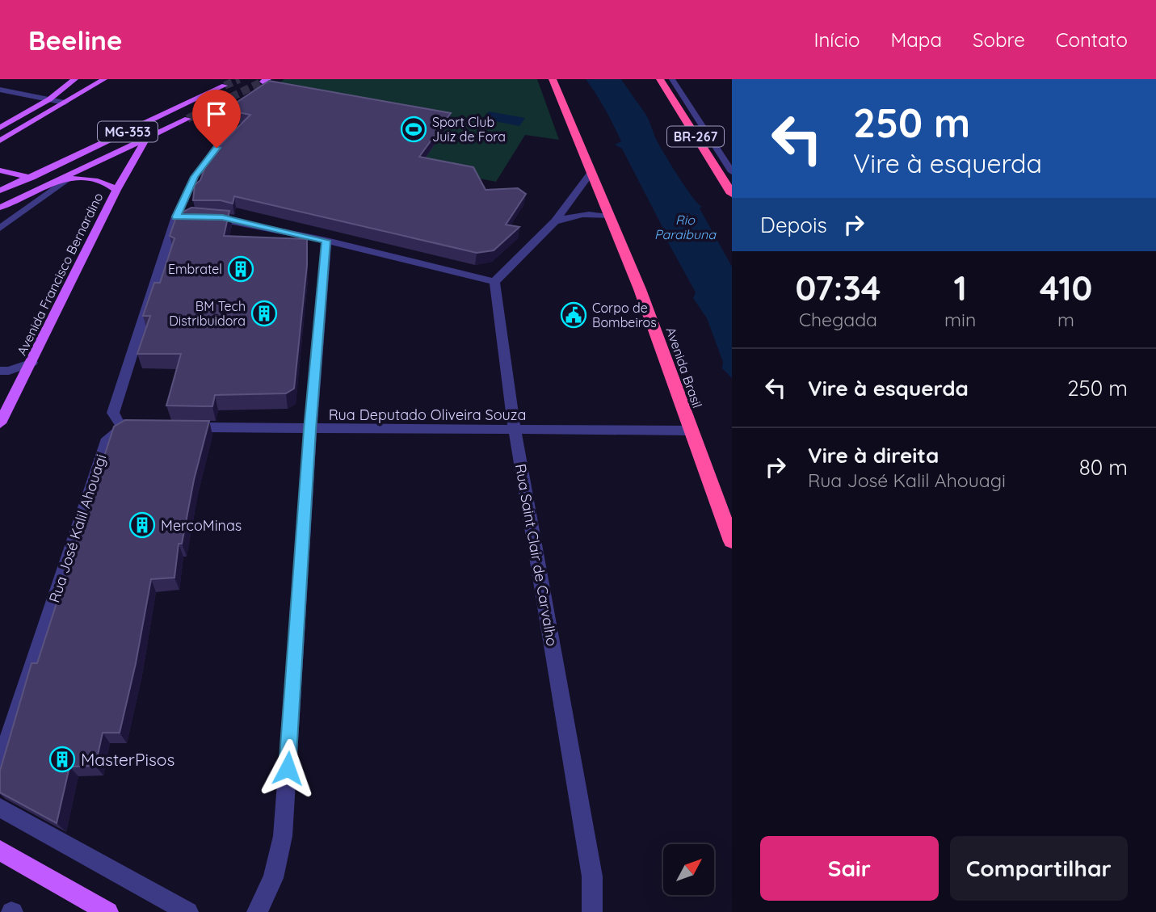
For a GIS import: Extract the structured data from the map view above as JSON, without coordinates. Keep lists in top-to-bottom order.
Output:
{
  "streets": {
    "highway": ["BR-267", "Avenida Brasil"],
    "main road": ["MG-353", "Avenida Francisco Bernardino"],
    "street": ["Rua Deputado Oliveira Souza", "Rua José Kalil Ahouagi", "Rua Saint Clair de Carvalho"]
  },
  "crossings": [
    ["Avenida Brasil", "Rua Deputado Oliveira Souza"],
    ["Rua Deputado Oliveira Souza", "Rua Saint Clair de Carvalho"]
  ],
  "water": ["Rio Paraibuna"],
  "places": {
    "sports": ["Sport Club Juiz de Fora"],
    "building": [
      "Embratel",
      "BM Tech Distribuidora",
      "MercoMinas",
      "MasterPisos"
    ],
    "public building": ["Corpo de Bombeiros"]
  },
  "north": "top right",
  "page": {
    "header": "Beeline",
    "nav": [
      "Início",
      "Mapa",
      "Sobre",
      "Contato"
    ],
    "turn": ["250 m", "Vire à esquerda"],
    "then": "Depois",
    "eta": [
      "07:34",
      "Chegada",
      "1",
      "min",
      "410",
      "m"
    ],
    "list": [
      {
        "name": "Vire à esquerda",
        "value": "250 m"
      },
      {
        "name": "Vire à direita",
        "note": "Rua José Kalil Ahouagi",
        "value": "80 m"
      }
    ],
    "buttons": ["Sair", "Compartilhar"]
  }
}
